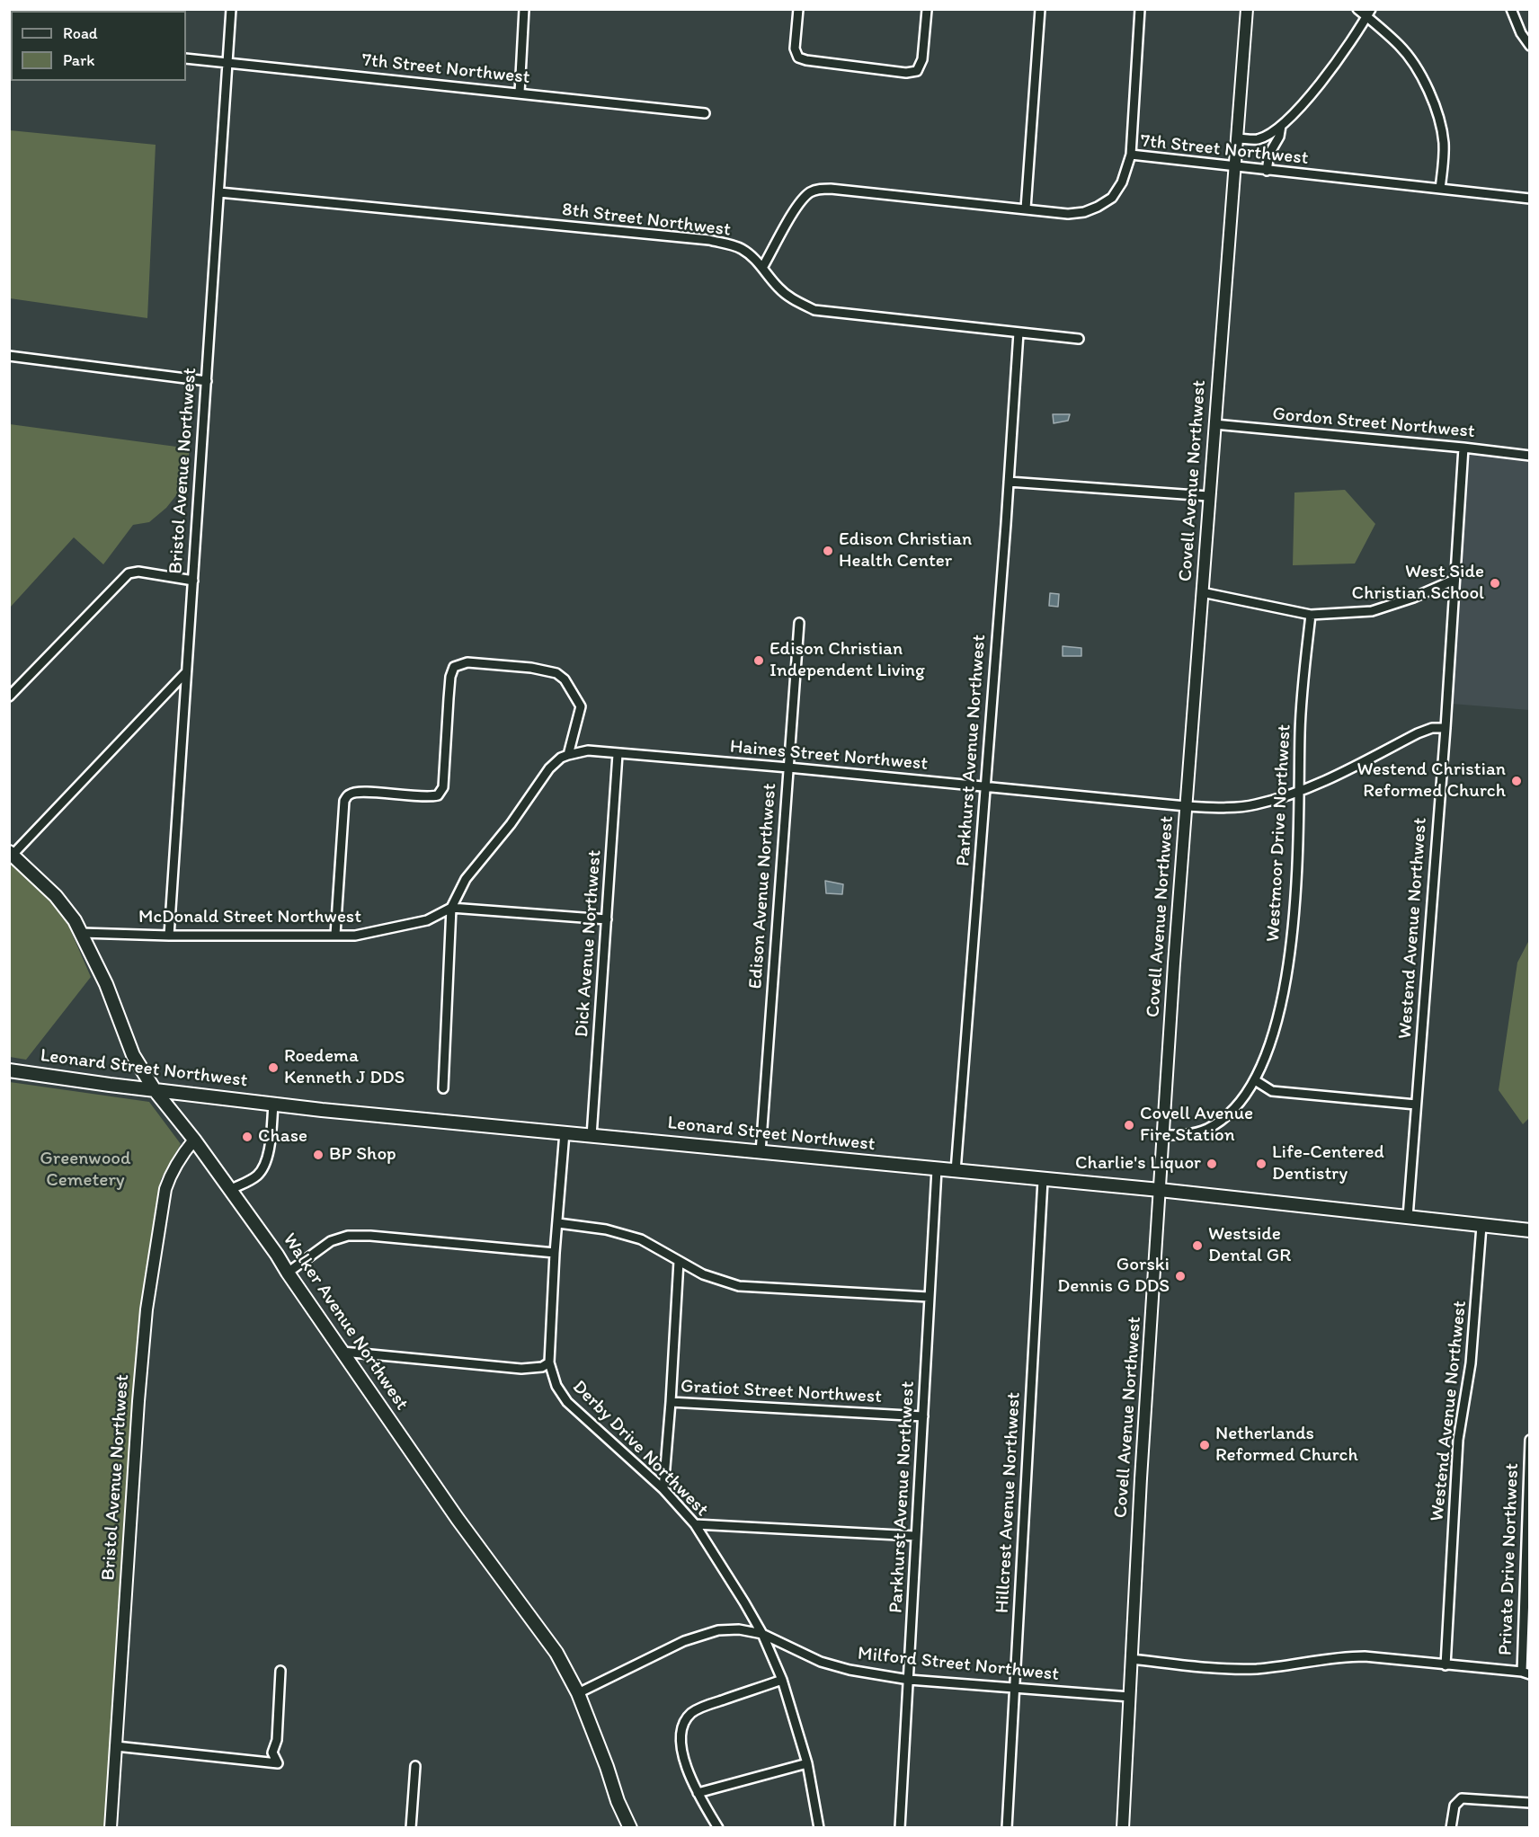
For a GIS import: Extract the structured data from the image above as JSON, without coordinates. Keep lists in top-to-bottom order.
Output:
{
  "streets": {
    "main road": ["Leonard Street Northwest", "Walker Avenue Northwest"],
    "street": [
      "7th Street Northwest",
      "8th Street Northwest",
      "Gordon Street Northwest",
      "Bristol Avenue Northwest",
      "Covell Avenue Northwest",
      "Parkhurst Avenue Northwest",
      "Haines Street Northwest",
      "Westmoor Drive Northwest",
      "Edison Avenue Northwest",
      "McDonald Street Northwest",
      "Westend Avenue Northwest",
      "Dick Avenue Northwest",
      "Gratiot Street Northwest",
      "Derby Drive Northwest",
      "Hillcrest Avenue Northwest",
      "Private Drive Northwest",
      "Milford Street Northwest"
    ]
  },
  "crossings": [
    ["7th Street Northwest", "8th Street Northwest"],
    ["7th Street Northwest", "Bristol Avenue Northwest"],
    ["7th Street Northwest", "Covell Avenue Northwest"],
    ["8th Street Northwest", "Bristol Avenue Northwest"],
    ["8th Street Northwest", "Parkhurst Avenue Northwest"],
    ["Gordon Street Northwest", "Covell Avenue Northwest"],
    ["Gordon Street Northwest", "Westend Avenue Northwest"],
    ["Bristol Avenue Northwest", "McDonald Street Northwest"],
    ["Bristol Avenue Northwest", "Walker Avenue Northwest"],
    ["Covell Avenue Northwest", "Haines Street Northwest"],
    ["Covell Avenue Northwest", "Westmoor Drive Northwest"],
    ["Covell Avenue Northwest", "Leonard Street Northwest"],
    ["Covell Avenue Northwest", "Milford Street Northwest"],
    ["Parkhurst Avenue Northwest", "Haines Street Northwest"],
    ["Parkhurst Avenue Northwest", "Leonard Street Northwest"],
    ["Parkhurst Avenue Northwest", "Gratiot Street Northwest"],
    ["Parkhurst Avenue Northwest", "Milford Street Northwest"],
    ["Haines Street Northwest", "Westmoor Drive Northwest"],
    ["Haines Street Northwest", "Edison Avenue Northwest"],
    ["Haines Street Northwest", "Westend Avenue Northwest"],
    ["Haines Street Northwest", "Dick Avenue Northwest"],
    ["Edison Avenue Northwest", "Leonard Street Northwest"],
    ["McDonald Street Northwest", "Walker Avenue Northwest"],
    ["Westend Avenue Northwest", "Leonard Street Northwest"],
    ["Dick Avenue Northwest", "Leonard Street Northwest"],
    ["Leonard Street Northwest", "Walker Avenue Northwest"],
    ["Leonard Street Northwest", "Derby Drive Northwest"],
    ["Leonard Street Northwest", "Hillcrest Avenue Northwest"],
    ["Walker Avenue Northwest", "Milford Street Northwest"],
    ["Derby Drive Northwest", "Milford Street Northwest"],
    ["Hillcrest Avenue Northwest", "Milford Street Northwest"]
  ],
  "parks": ["Greenwood Cemetery"],
  "places": [
    "Edison Christian Health Center",
    "West Side Christian School",
    "Edison Christian Independent Living",
    "Westend Christian Reformed Church",
    "Roedema Kenneth J DDS",
    "Covell Avenue Fire Station",
    "Chase",
    "BP Shop",
    "Charlie's Liquor",
    "Life-Centered Dentistry",
    "Westside Dental GR",
    "Gorski Dennis G DDS",
    "Netherlands Reformed Church"
  ],
  "legend": ["Road", "Park"]
}
